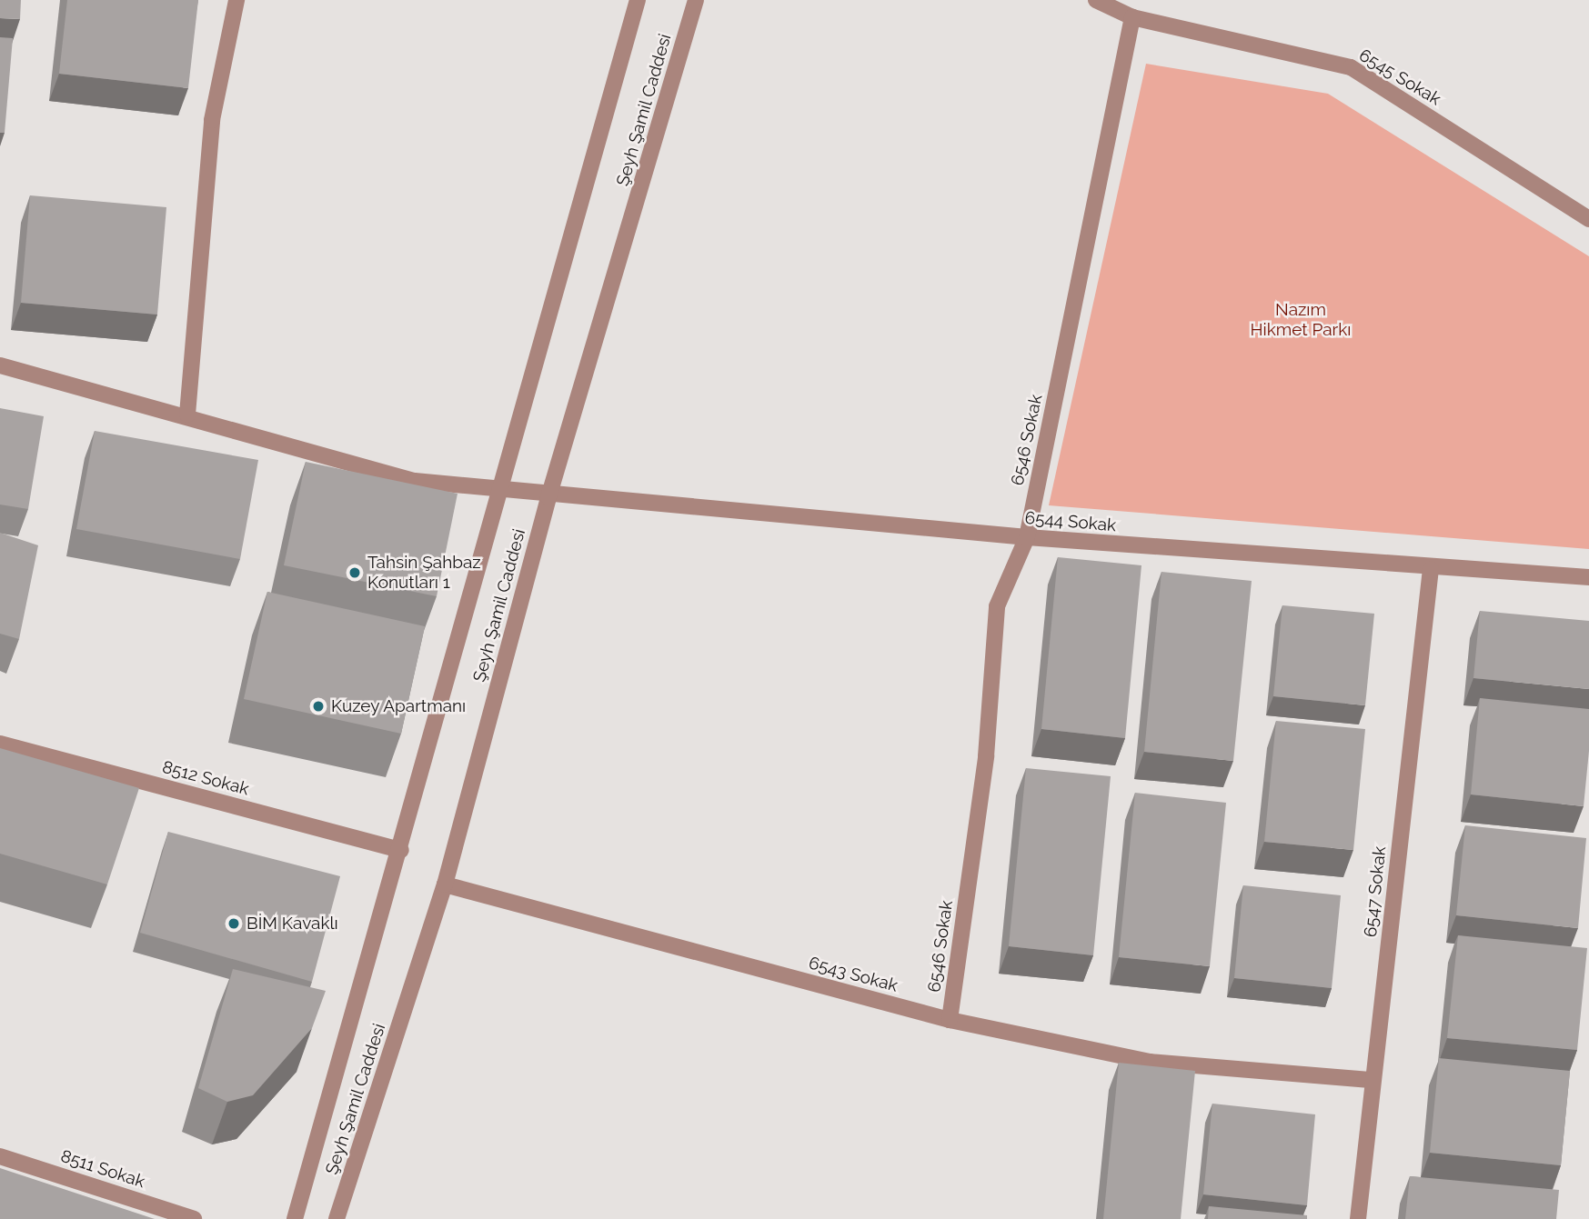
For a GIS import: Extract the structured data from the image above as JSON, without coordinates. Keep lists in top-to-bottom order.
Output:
{
  "streets": {
    "street": [
      "6545 Sokak",
      "Şeyh Şamil Caddesi",
      "6546 Sokak",
      "6544 Sokak",
      "8512 Sokak",
      "6547 Sokak",
      "6543 Sokak",
      "8511 Sokak"
    ]
  },
  "crossings": [
    ["6545 Sokak", "6546 Sokak"],
    ["Şeyh Şamil Caddesi", "6544 Sokak"],
    ["Şeyh Şamil Caddesi", "8512 Sokak"],
    ["Şeyh Şamil Caddesi", "6543 Sokak"],
    ["6546 Sokak", "6544 Sokak"],
    ["6546 Sokak", "6543 Sokak"],
    ["6544 Sokak", "6547 Sokak"],
    ["6547 Sokak", "6543 Sokak"]
  ],
  "parks": ["Nazım Hikmet Parkı"],
  "places": ["Tahsin Şahbaz Konutları 1", "Kuzey Apartmanı", "BİM Kavaklı"]
}
